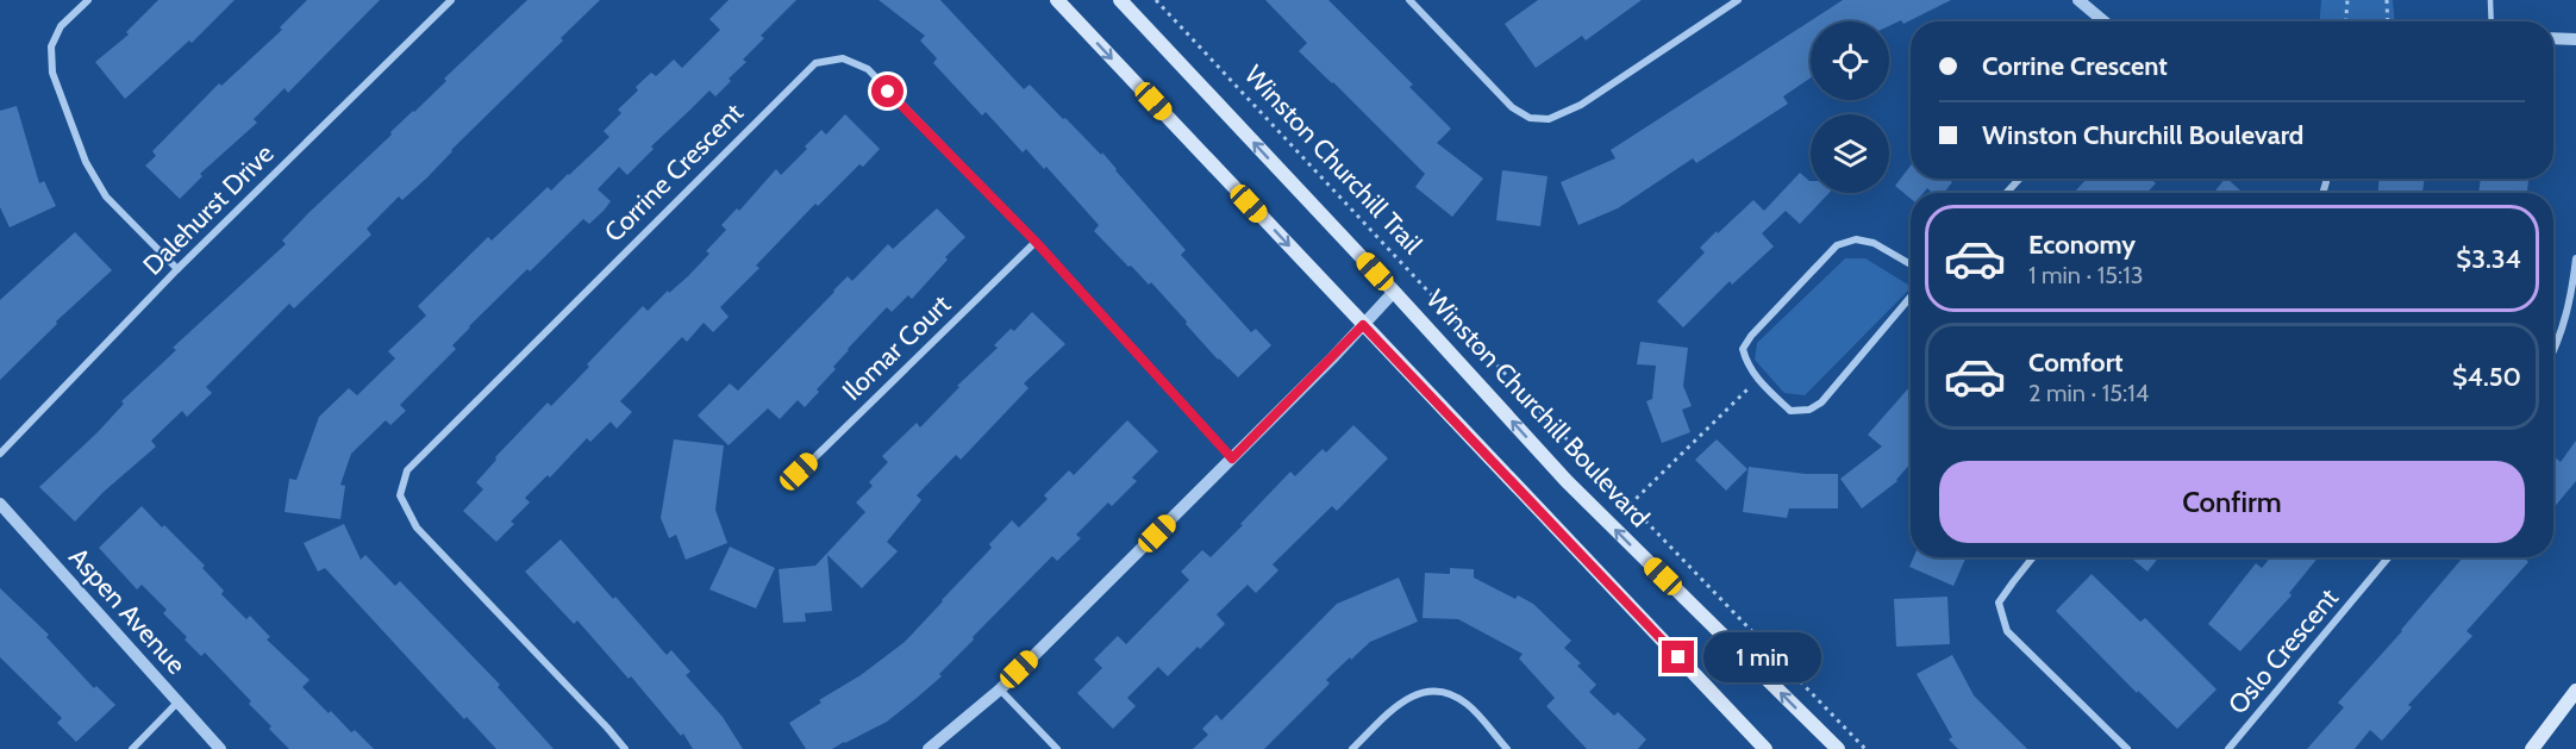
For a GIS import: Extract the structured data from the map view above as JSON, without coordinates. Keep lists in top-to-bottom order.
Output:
{
  "streets": {
    "main road": ["Winston Churchill Boulevard"],
    "street": [
      "Corrine Crescent",
      "Dalehurst Drive",
      "Ilomar Court",
      "Aspen Avenue",
      "Oslo Crescent"
    ],
    "path": ["Winston Churchill Trail"]
  },
  "crossings": [
    ["Corrine Crescent", "Ilomar Court"]
  ],
  "page": {
    "banner": ["Corrine Crescent", "Winston Churchill Boulevard"],
    "list": [
      {
        "name": "Economy",
        "note": "1 min · 15:13",
        "value": "$3.34"
      },
      {
        "name": "Comfort",
        "note": "2 min · 15:14",
        "value": "$4.50"
      }
    ],
    "buttons": "Confirm",
    "bubble": "1 min"
  }
}
